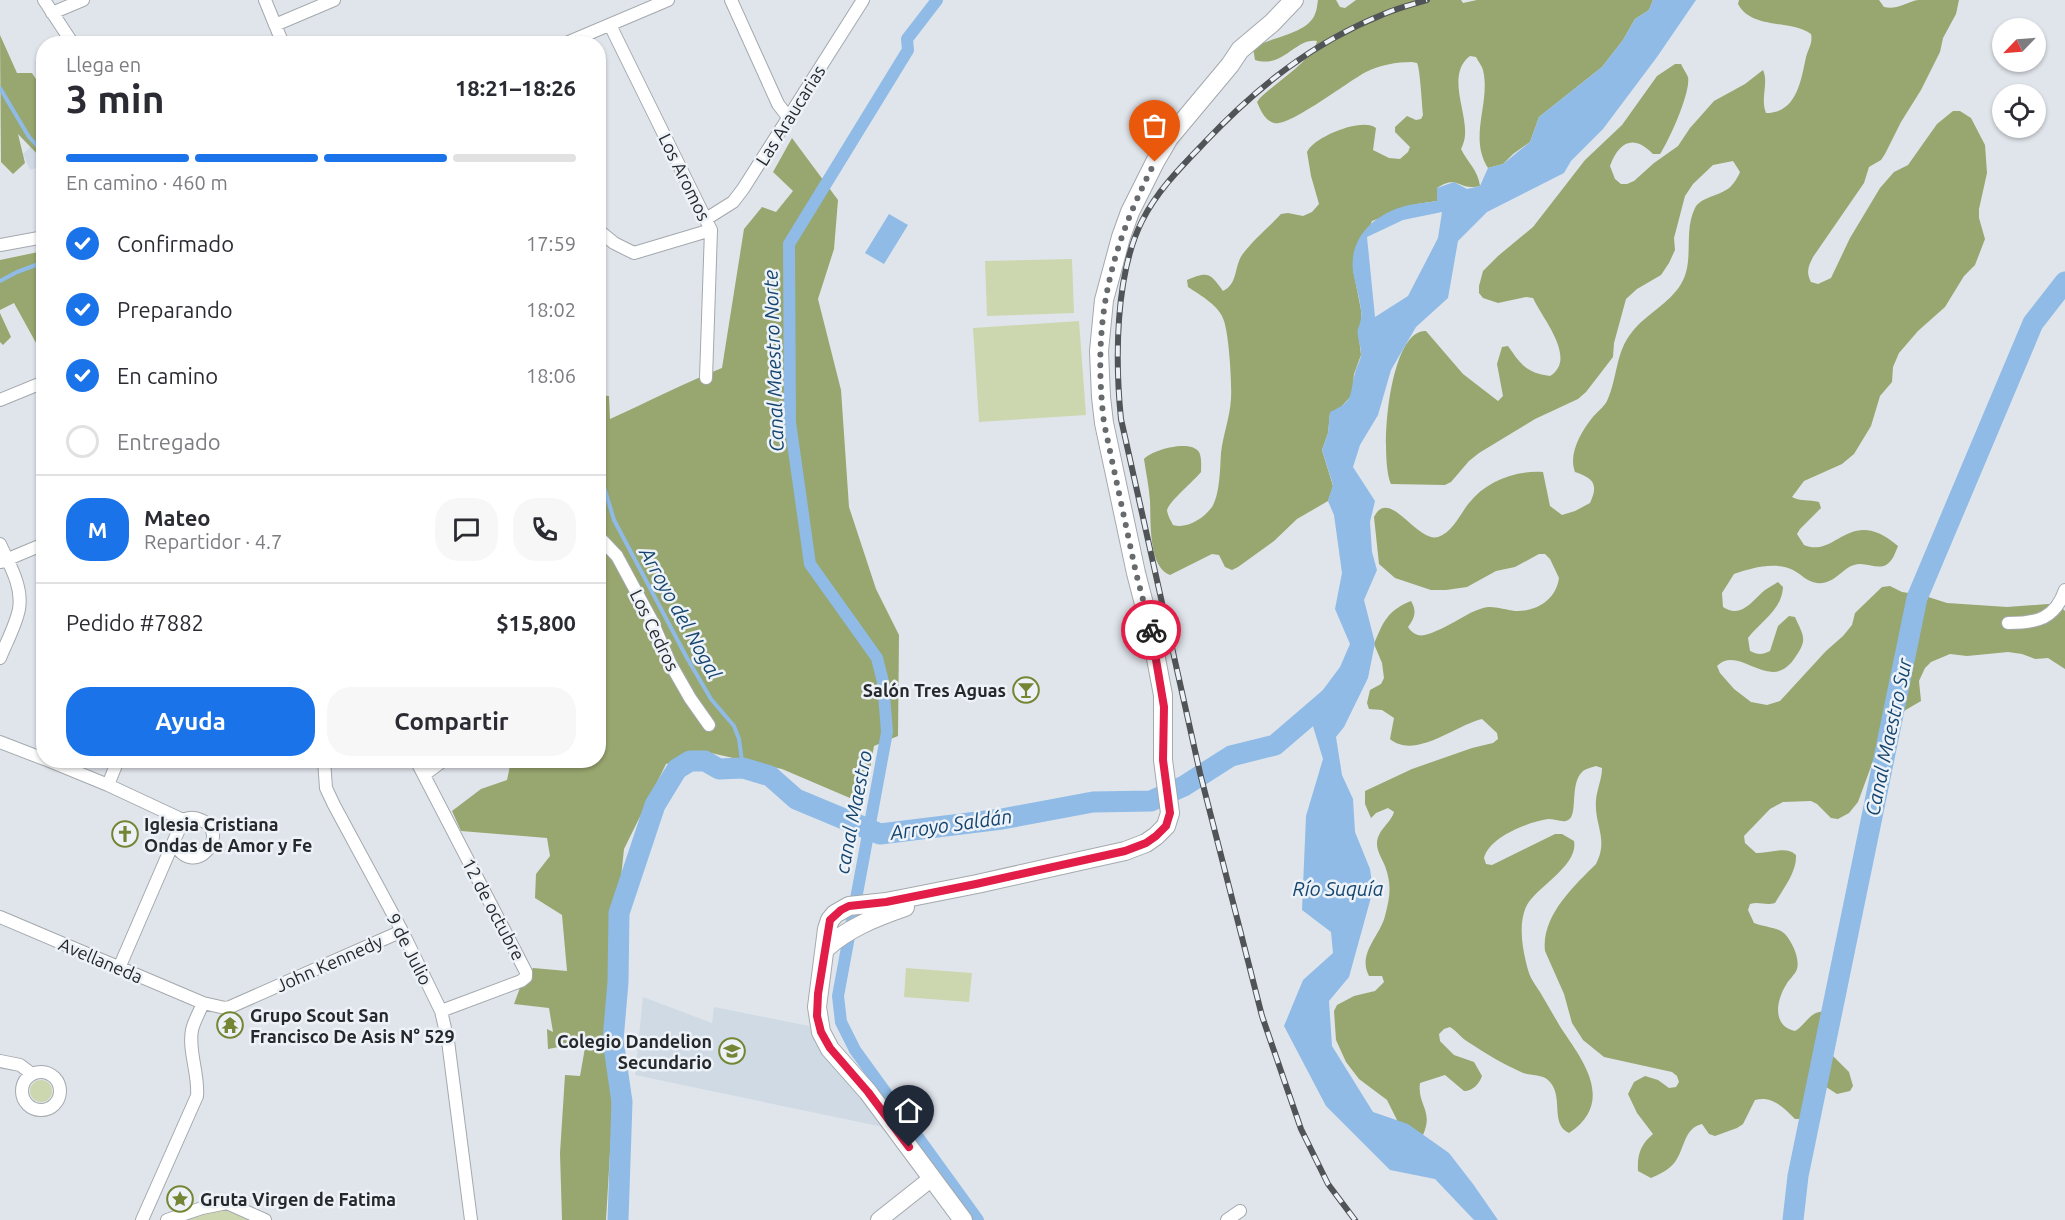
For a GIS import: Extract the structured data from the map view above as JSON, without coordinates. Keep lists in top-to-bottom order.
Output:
{
  "streets": {
    "street": [
      "Las Araucarias",
      "Los Aromos",
      "Los Cedros",
      "12 de octubre",
      "9 de Julio",
      "Avellaneda",
      "John Kennedy"
    ]
  },
  "crossings": [
    ["Las Araucarias", "Los Aromos"],
    ["12 de octubre", "9 de Julio"],
    ["9 de Julio", "John Kennedy"],
    ["Avellaneda", "John Kennedy"]
  ],
  "water": [
    "Canal Maestro Norte",
    "Arroyo del Nogal",
    "Canal Maestro Sur",
    "canal Maestro",
    "Arroyo Saldán",
    "Río Suquía"
  ],
  "places": {
    "bar": ["Salón Tres Aguas"],
    "church": ["Iglesia Cristiana Ondas de Amor y Fe"],
    "temple": ["Grupo Scout San Francisco De Asis N° 529"],
    "school or university": ["Colegio Dandelion Secundario"],
    "place": ["Gruta Virgen de Fatima"]
  },
  "north": "bottom left",
  "page": {
    "heading": ["3 min", "Llega en", "18:21–18:26"],
    "panel": [
      "Mateo",
      "Repartidor · 4.7",
      "Pedido #7882",
      "$15,800"
    ],
    "bar": "En camino · 460 m",
    "list": [
      ["Confirmado", "17:59"],
      ["Preparando", "18:02"],
      ["En camino", "18:06"],
      "Entregado"
    ],
    "round": "M",
    "buttons": ["Ayuda", "Compartir"]
  }
}
